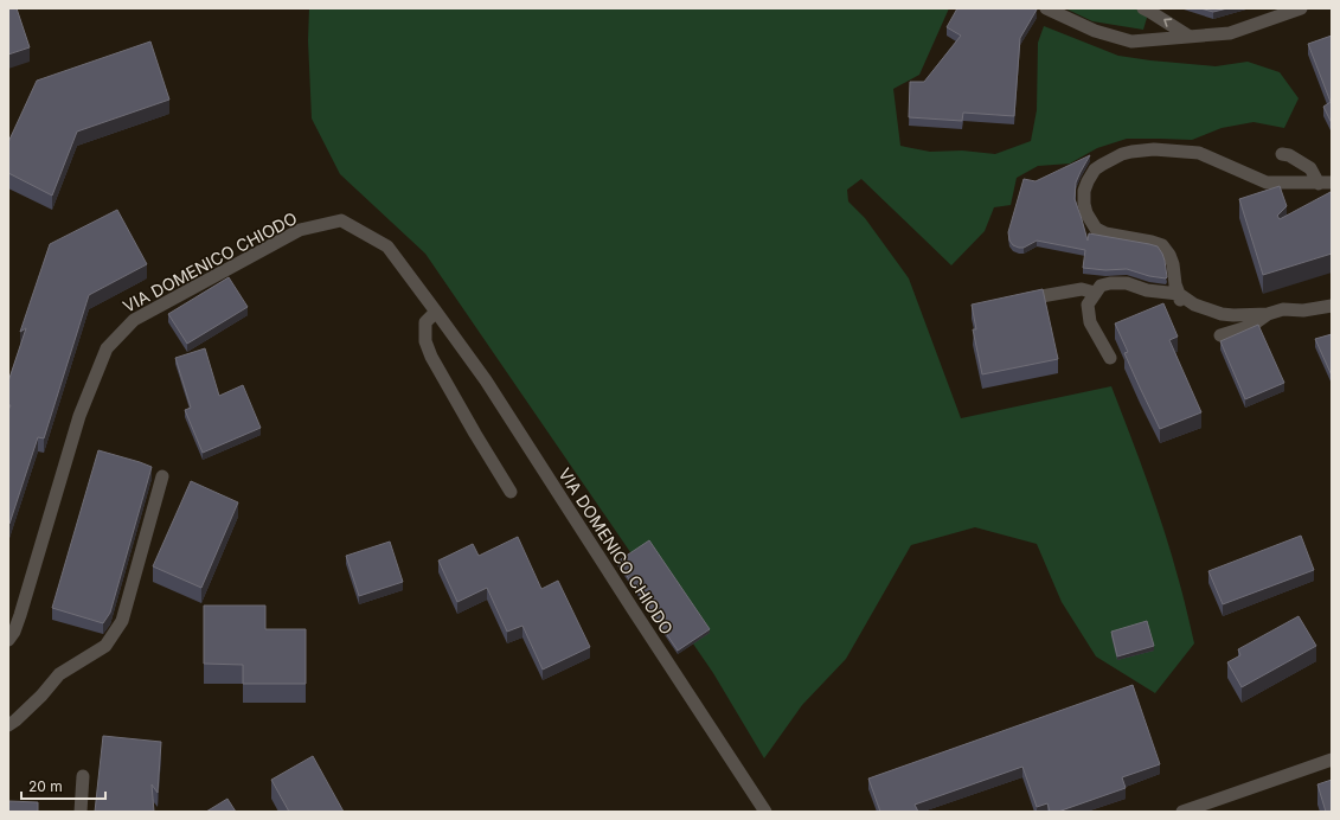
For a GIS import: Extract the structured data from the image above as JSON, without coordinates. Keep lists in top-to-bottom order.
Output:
{
  "streets": {
    "street": ["VIA DOMENICO CHIODO"]
  },
  "scale_bar": "20 m"
}
